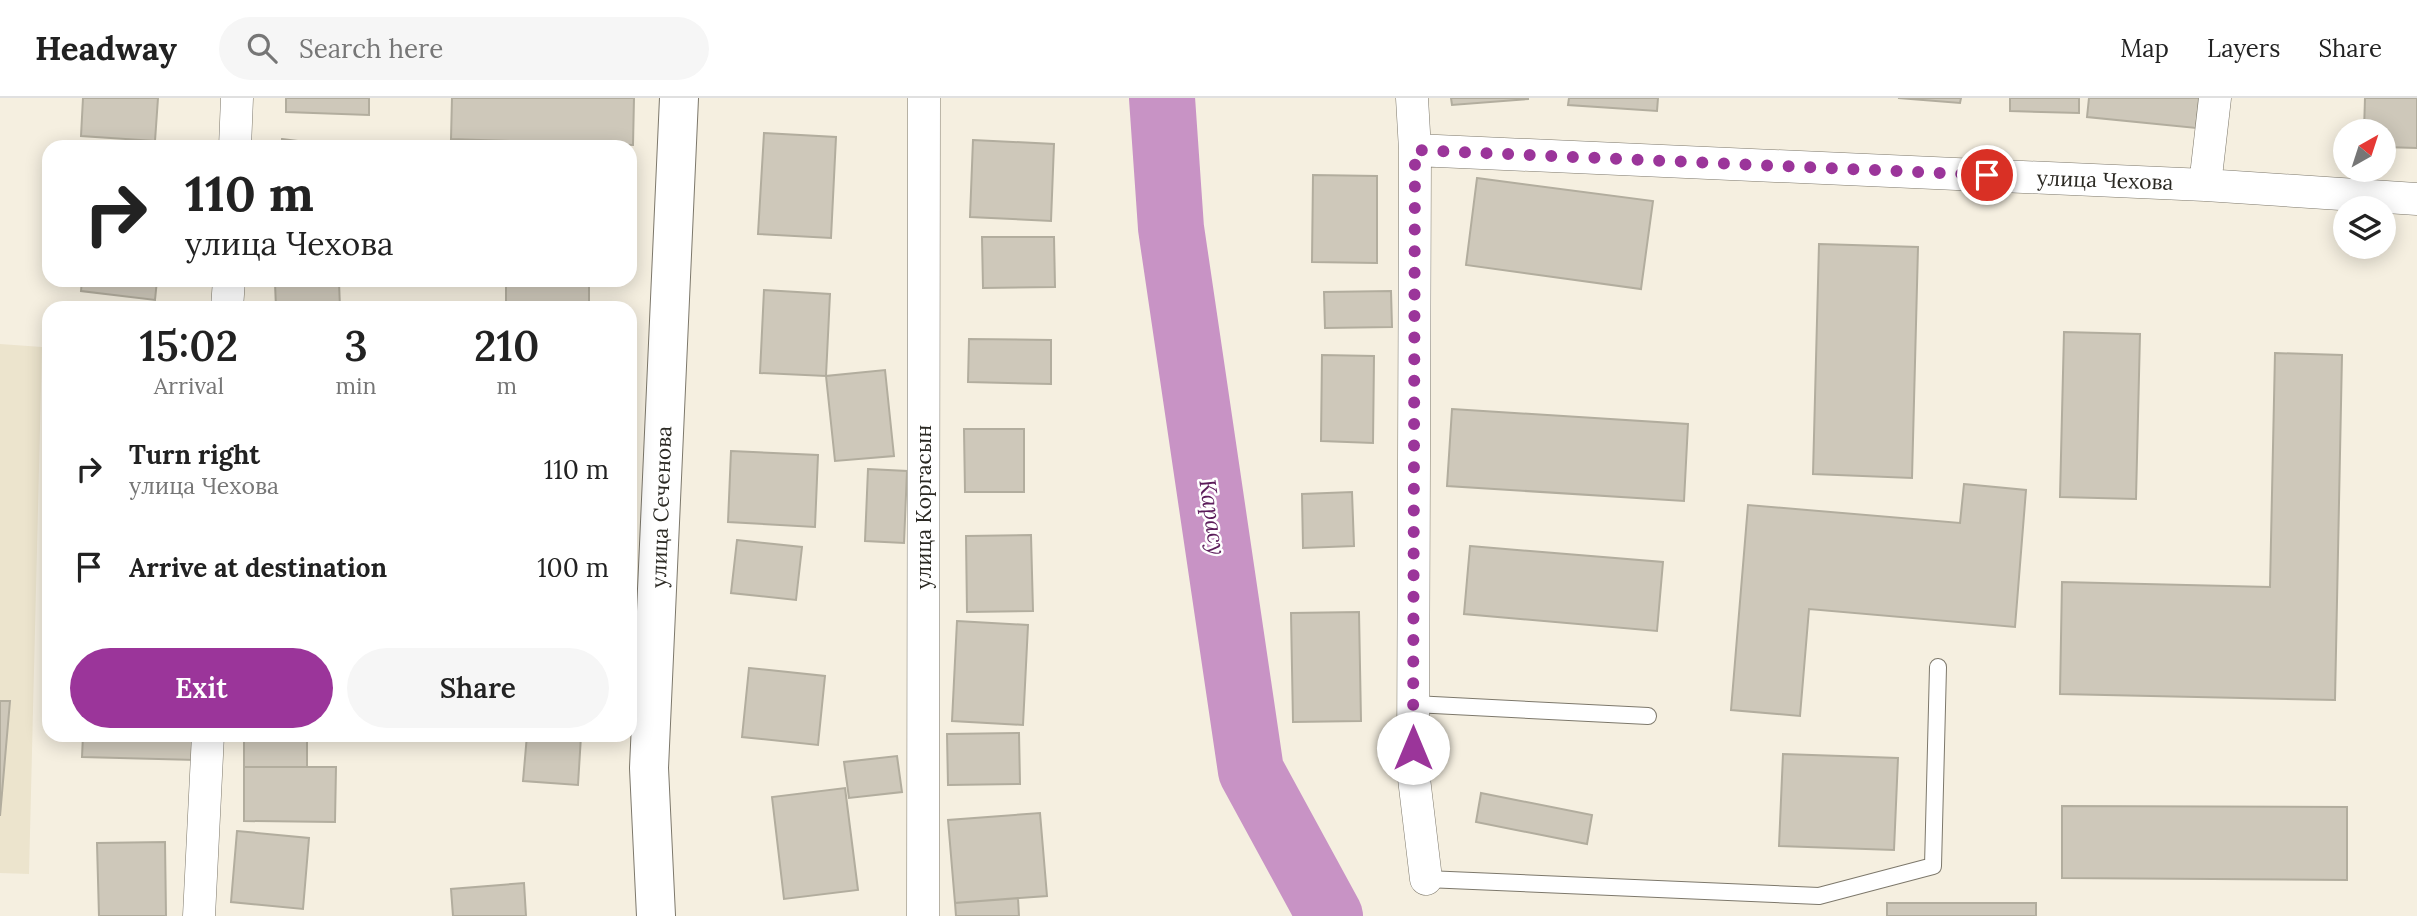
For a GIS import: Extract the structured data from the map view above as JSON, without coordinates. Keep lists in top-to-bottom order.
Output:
{
  "streets": {
    "street": ["улица Чехова", "улица Сеченова", "улица Коргасын"]
  },
  "water": ["Карасу"],
  "north": "top right",
  "page": {
    "header": "Headway",
    "search": "Search here",
    "nav": ["Map", "Layers", "Share"],
    "turn": ["110 m", "улица Чехова"],
    "eta": [
      "15:02",
      "Arrival",
      "3",
      "min",
      "210",
      "m"
    ],
    "list": [
      {
        "name": "Turn right",
        "note": "улица Чехова",
        "value": "110 m"
      },
      {
        "name": "Arrive at destination",
        "value": "100 m"
      }
    ],
    "buttons": ["Exit", "Share"]
  }
}
